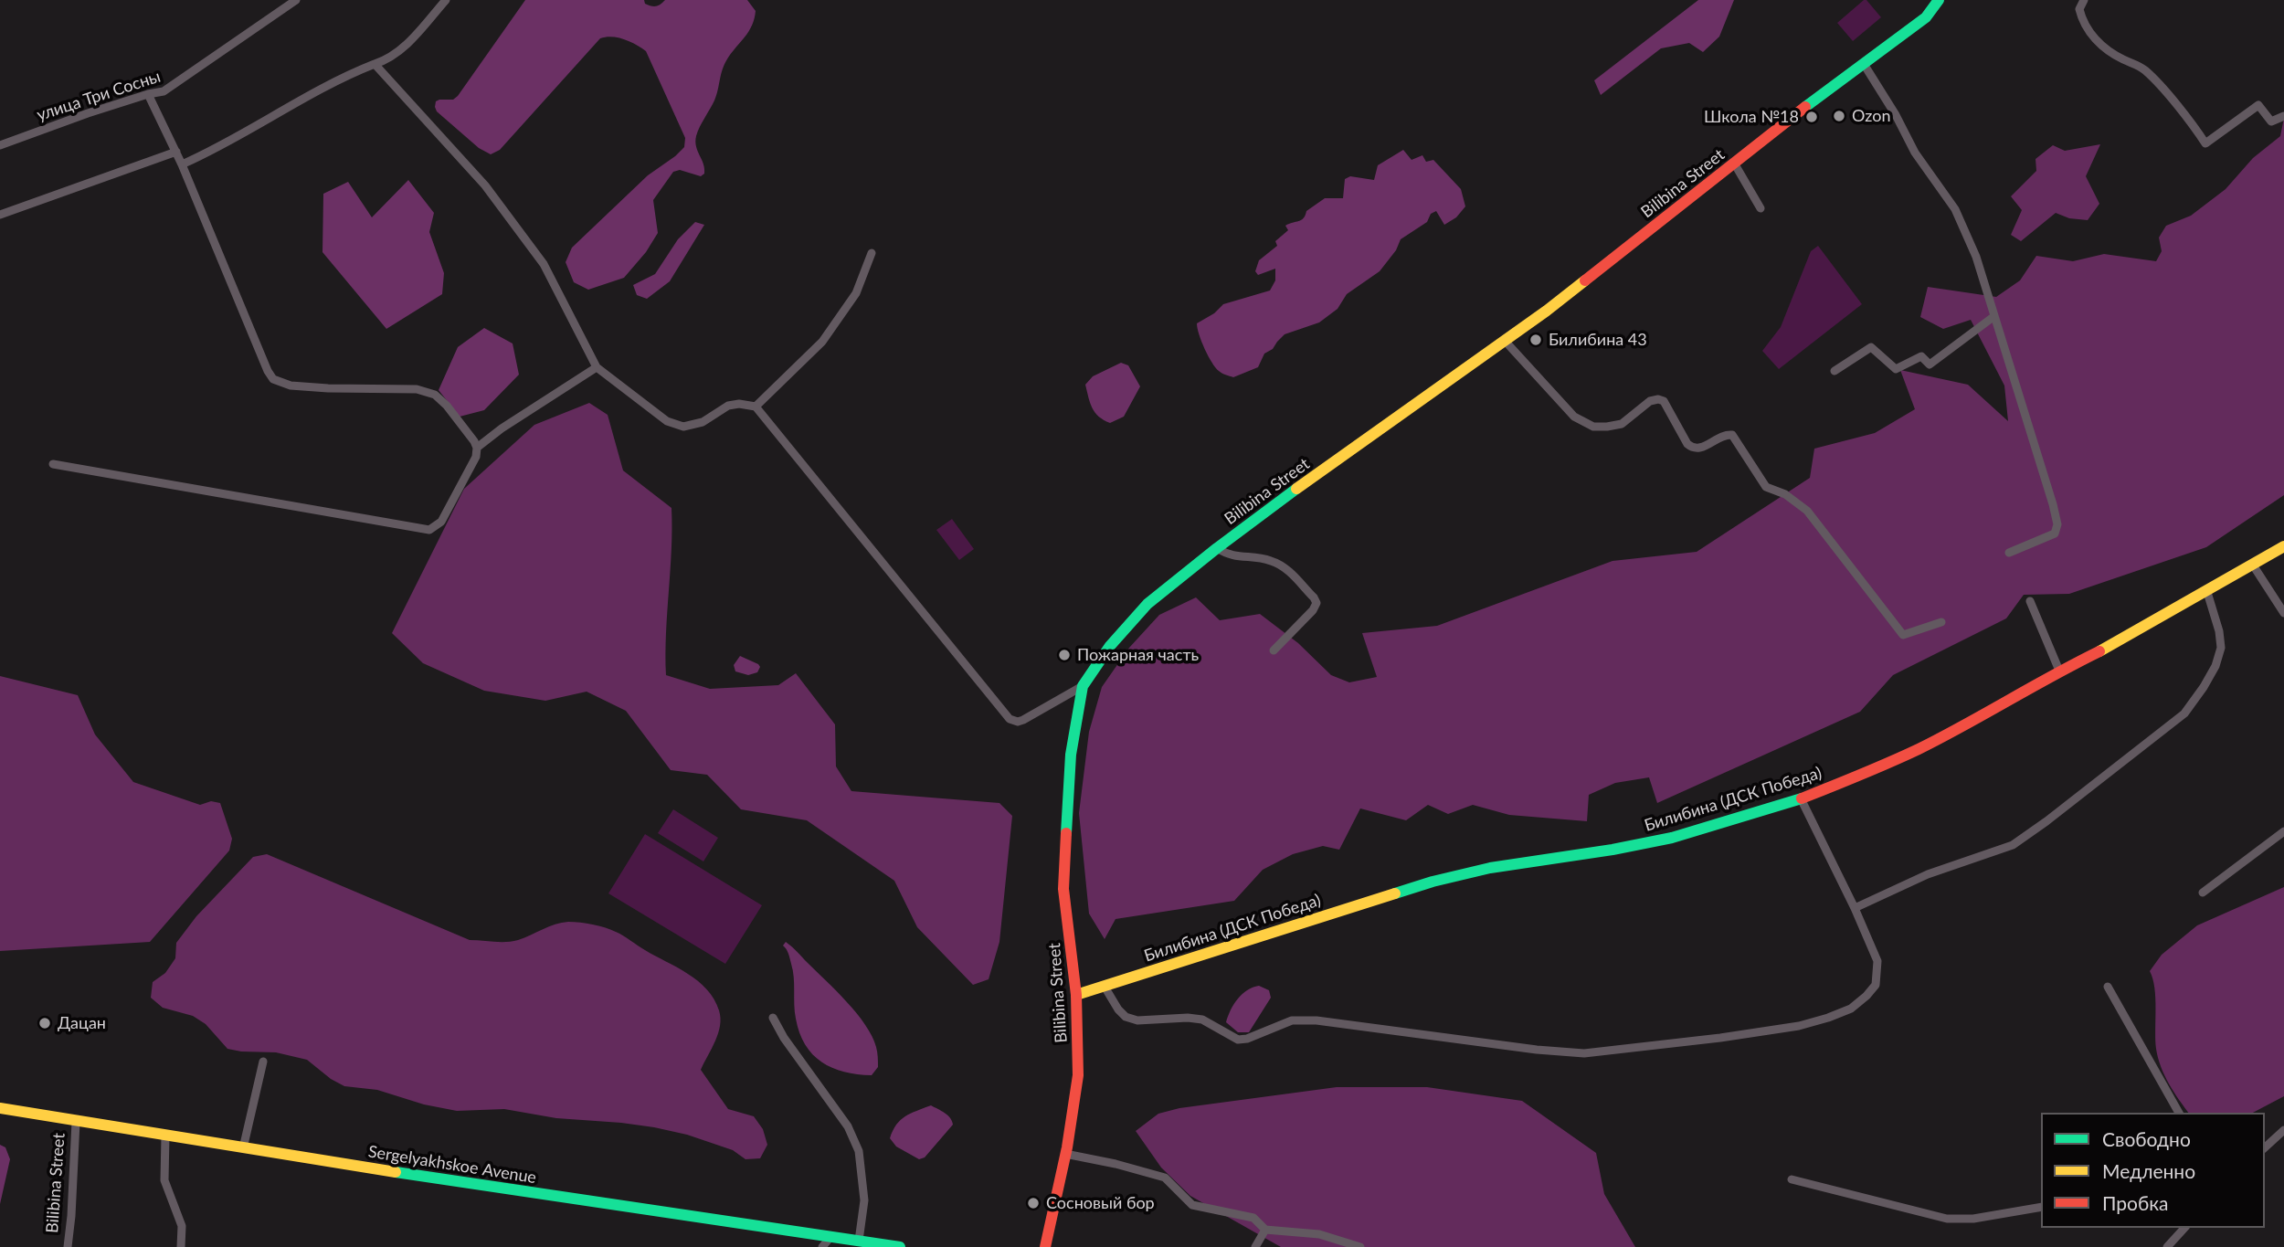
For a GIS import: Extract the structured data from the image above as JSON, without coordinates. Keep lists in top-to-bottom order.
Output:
{
  "streets": {
    "main road": ["Bilibina Street", "Билибина (ДСК Победа)", "Sergelyakhskoe Avenue"],
    "street": ["улица Три Сосны"]
  },
  "crossings": [
    ["Bilibina Street", "Билибина (ДСК Победа)"],
    ["Bilibina Street", "Sergelyakhskoe Avenue"]
  ],
  "places": [
    "Ozon",
    "Школа №18",
    "Билибина 43",
    "Пожарная часть",
    "Дацан",
    "Сосновый бор"
  ],
  "legend": ["Свободно", "Медленно", "Пробка"]
}
